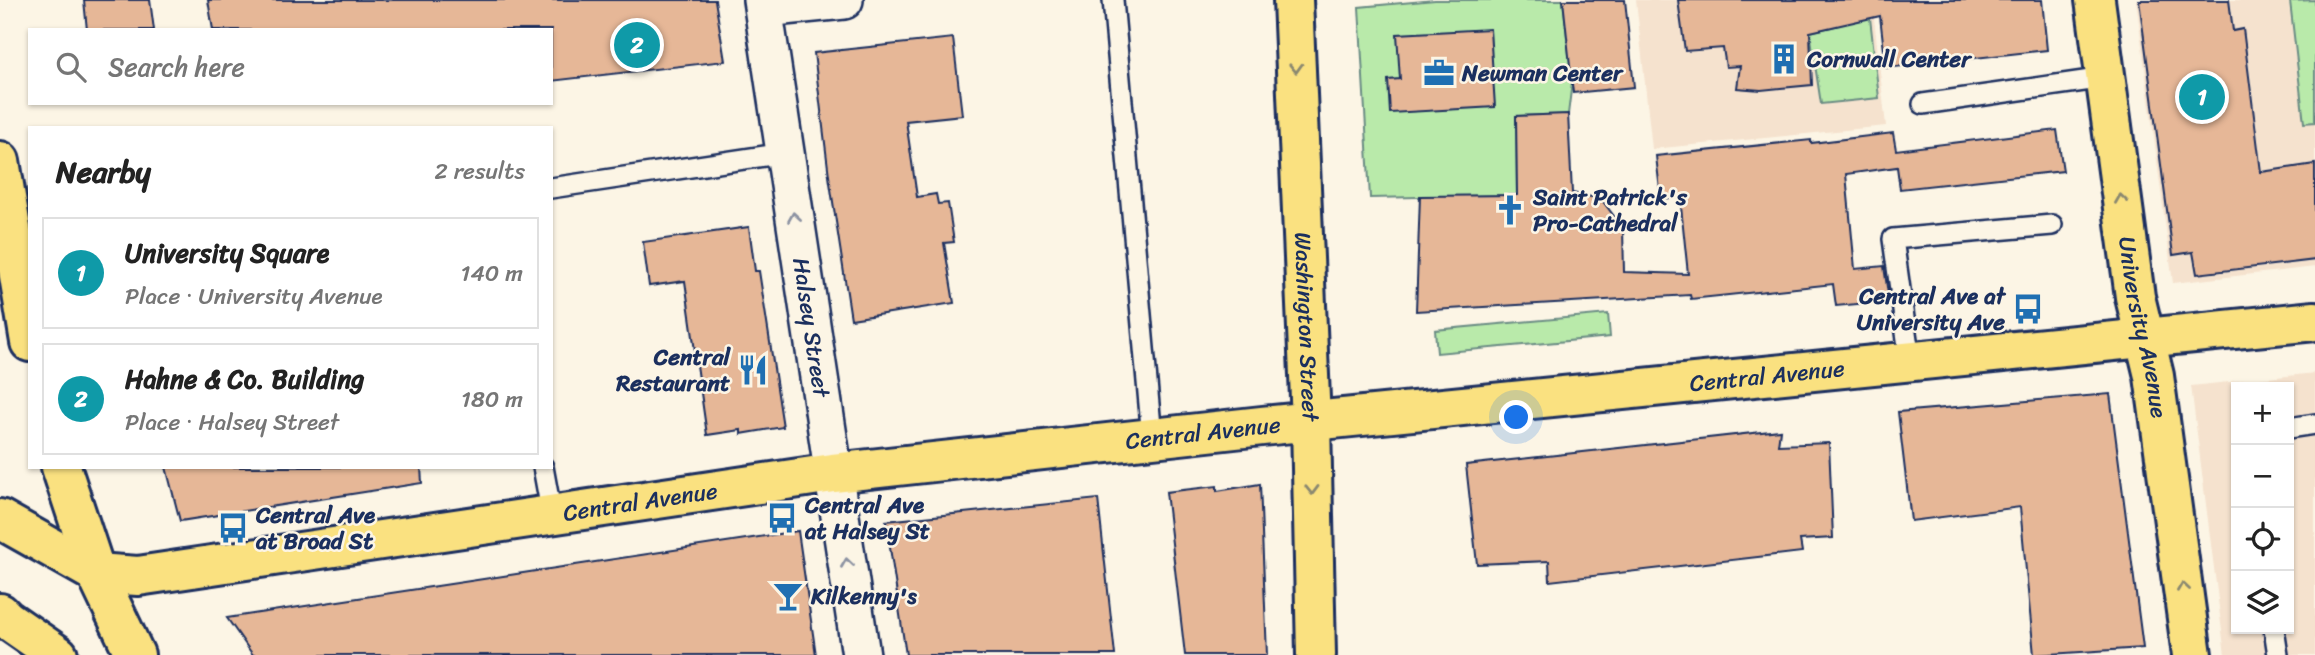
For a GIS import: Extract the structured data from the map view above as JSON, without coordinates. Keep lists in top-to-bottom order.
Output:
{
  "streets": {
    "main road": ["Washington Street", "University Avenue", "Central Avenue"],
    "street": ["Halsey Street"]
  },
  "crossings": [
    ["Washington Street", "Central Avenue"],
    ["Halsey Street", "Central Avenue"],
    ["University Avenue", "Central Avenue"]
  ],
  "one_way": ["Washington Street", "Halsey Street", "University Avenue"],
  "places": {
    "building": ["Cornwall Center"],
    "office": ["Newman Center"],
    "church": ["Saint Patrick's Pro-Cathedral"],
    "bus stop": ["Central Ave at University Ave", "Central Ave at Halsey St", "Central Ave at Broad St"],
    "restaurant": ["Central Restaurant"],
    "bar": ["Kilkenny's"]
  },
  "page": {
    "pins": ["2", "1"],
    "search": "Search here",
    "heading": ["Nearby", "2 results"],
    "list": [
      {
        "mark": "1",
        "name": "University Square",
        "note": "Place · University Avenue",
        "value": "140 m"
      },
      {
        "mark": "2",
        "name": "Hahne & Co. Building",
        "note": "Place · Halsey Street",
        "value": "180 m"
      }
    ],
    "map_buttons": ["+", "−"]
  }
}
